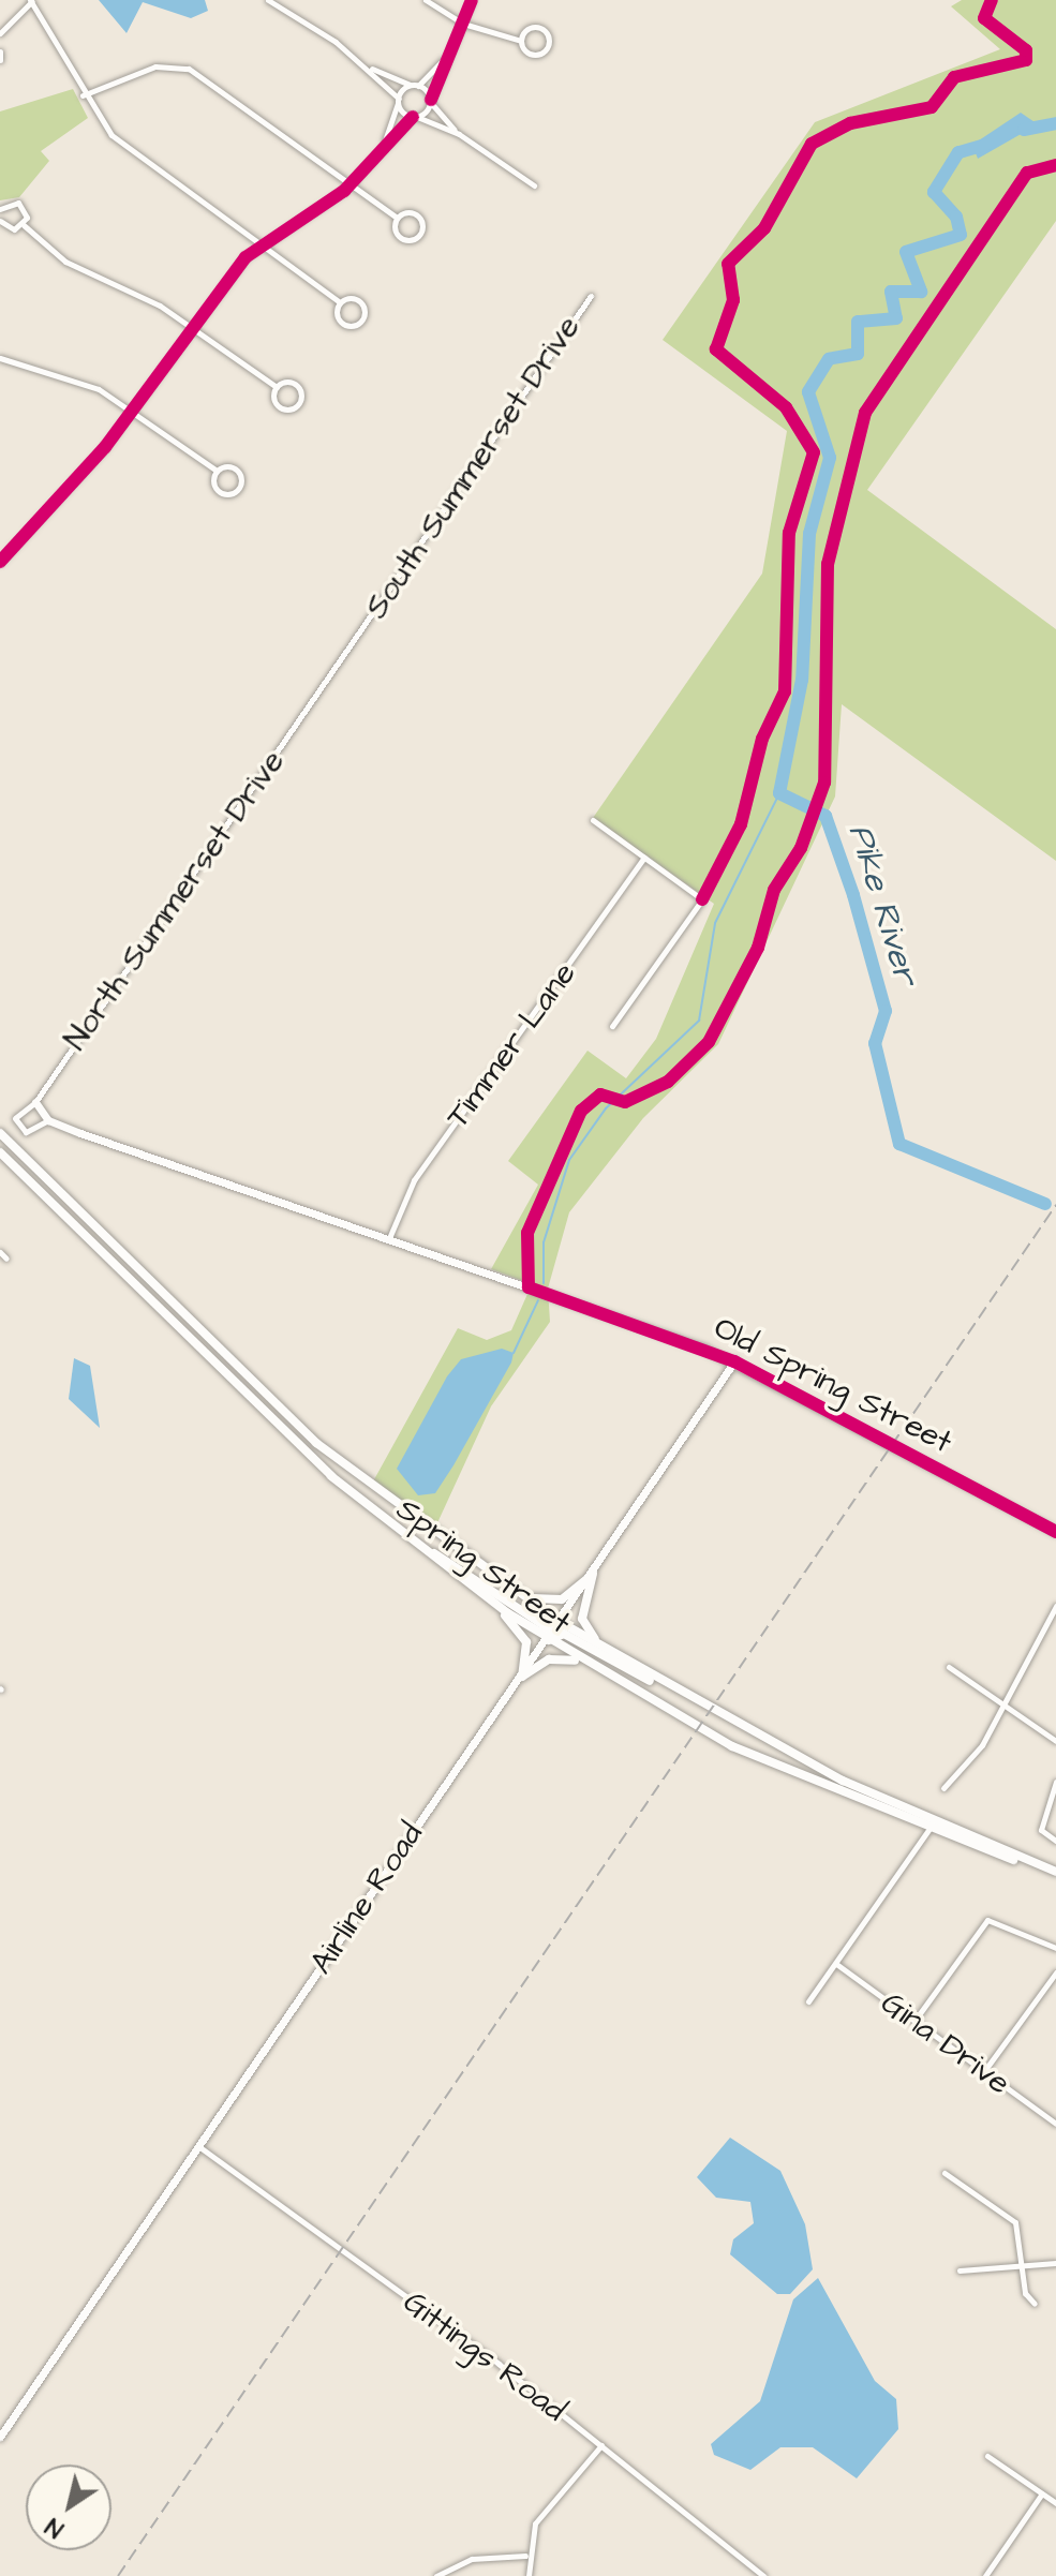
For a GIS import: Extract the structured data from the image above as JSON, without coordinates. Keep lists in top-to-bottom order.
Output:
{
  "streets": {
    "main road": ["Spring Street"],
    "street": [
      "South Summerset Drive",
      "North Summerset Drive",
      "Timmer Lane",
      "Old Spring Street",
      "Airline Road",
      "Gina Drive",
      "Gittings Road"
    ]
  },
  "crossings": [
    ["South Summerset Drive", "North Summerset Drive"],
    ["North Summerset Drive", "Old Spring Street"],
    ["Timmer Lane", "Old Spring Street"],
    ["Old Spring Street", "Airline Road"],
    ["Spring Street", "Airline Road"],
    ["Airline Road", "Gittings Road"]
  ],
  "water": ["Pike River"],
  "north": "bottom left"
}
